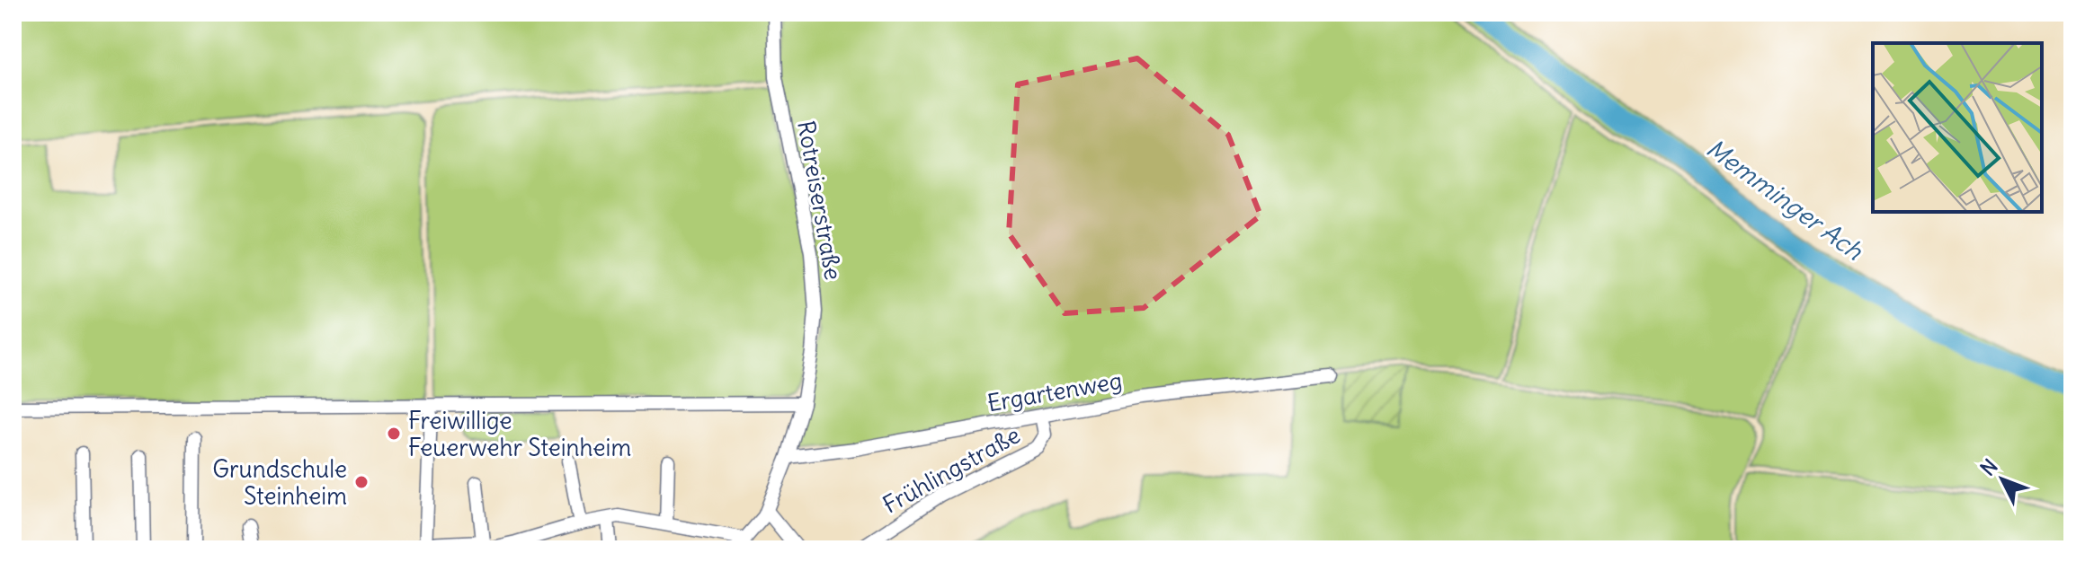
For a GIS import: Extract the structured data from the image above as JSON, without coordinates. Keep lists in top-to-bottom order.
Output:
{
  "streets": {
    "street": ["Rotreiserstraße", "Ergartenweg", "Frühlingstraße"]
  },
  "crossings": [
    ["Rotreiserstraße", "Ergartenweg"],
    ["Ergartenweg", "Frühlingstraße"]
  ],
  "water": ["Memminger Ach"],
  "places": ["Freiwillige Feuerwehr Steinheim", "Grundschule Steinheim"],
  "north": "top left"
}
